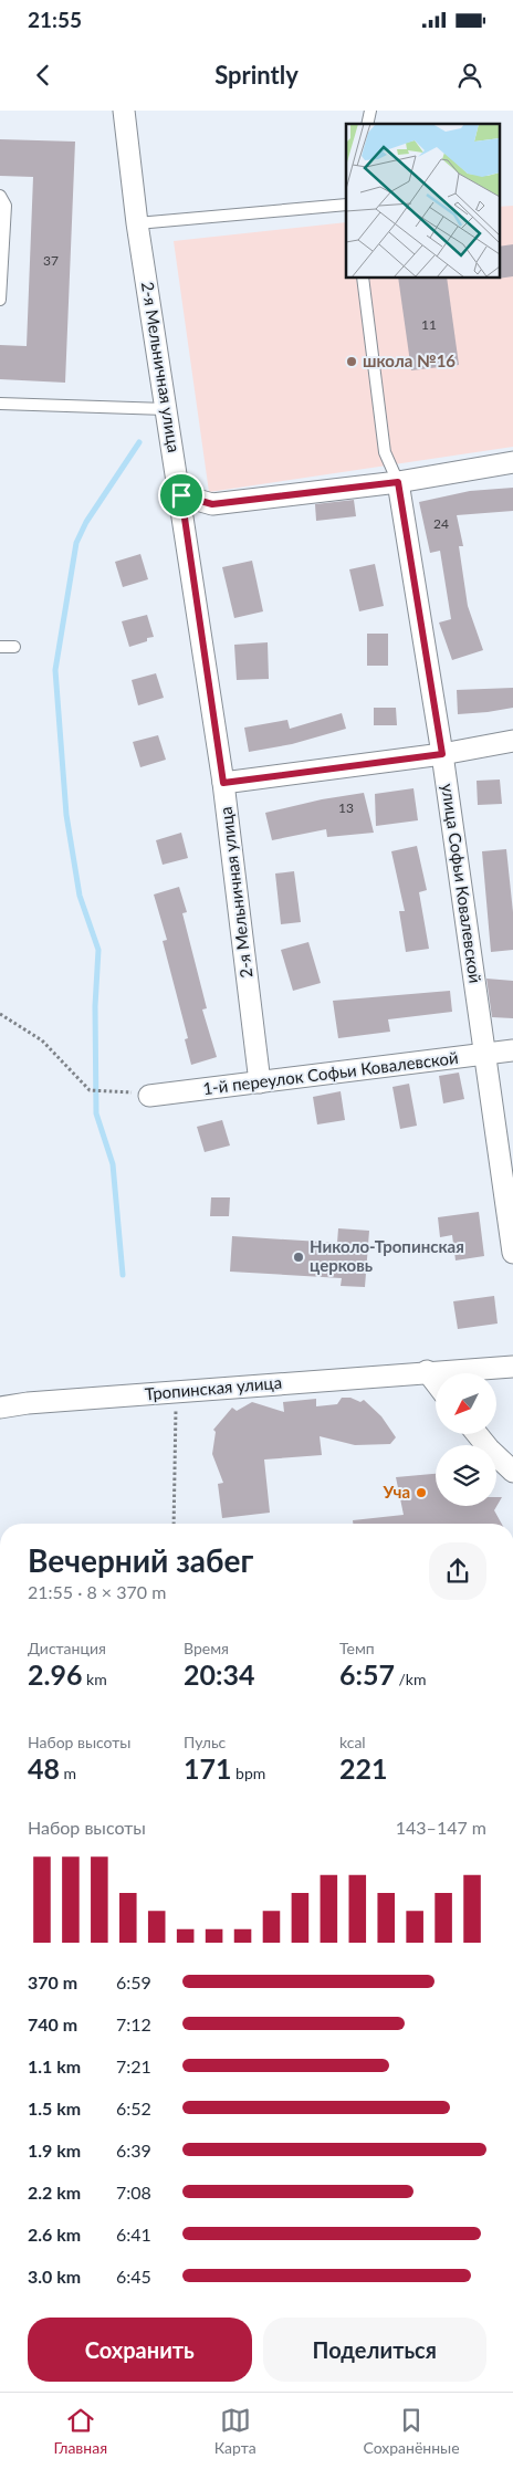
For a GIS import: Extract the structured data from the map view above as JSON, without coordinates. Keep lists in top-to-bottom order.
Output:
{
  "streets": {
    "street": [
      "2-я Мельничная улица",
      "улица Софьи Ковалевской",
      "1-й переулок Софьи Ковалевской",
      "Тропинская улица"
    ]
  },
  "crossings": [
    ["2-я Мельничная улица", "1-й переулок Софьи Ковалевской"],
    ["улица Софьи Ковалевской", "1-й переулок Софьи Ковалевской"]
  ],
  "places": ["школа №16", "Николо-Тропинская церковь", "Уча"],
  "house_numbers": [
    "37",
    "11",
    "24",
    "13"
  ],
  "north": "bottom left",
  "page": {
    "status": "21:55",
    "header": "Sprintly",
    "heading": ["Вечерний забег", "21:55 · 8 × 370 m"],
    "stats": [
      ["Дистанция", "2.96 km"],
      ["Время", "20:34"],
      ["Темп", "6:57 /km"],
      ["Набор высоты", "48 m"],
      ["Пульс", "171 bpm"],
      ["kcal", "221"]
    ],
    "chart": ["Набор высоты", "143–147 m"],
    "list": [
      {
        "name": "370 m",
        "note": "6:59"
      },
      {
        "name": "740 m",
        "note": "7:12"
      },
      {
        "name": "1.1 km",
        "note": "7:21"
      },
      {
        "name": "1.5 km",
        "note": "6:52"
      },
      {
        "name": "1.9 km",
        "note": "6:39"
      },
      {
        "name": "2.2 km",
        "note": "7:08"
      },
      {
        "name": "2.6 km",
        "note": "6:41"
      },
      {
        "name": "3.0 km",
        "note": "6:45"
      }
    ],
    "buttons": ["Сохранить", "Поделиться"],
    "tabs": ["Главная", "Карта", "Сохранённые"]
  }
}
